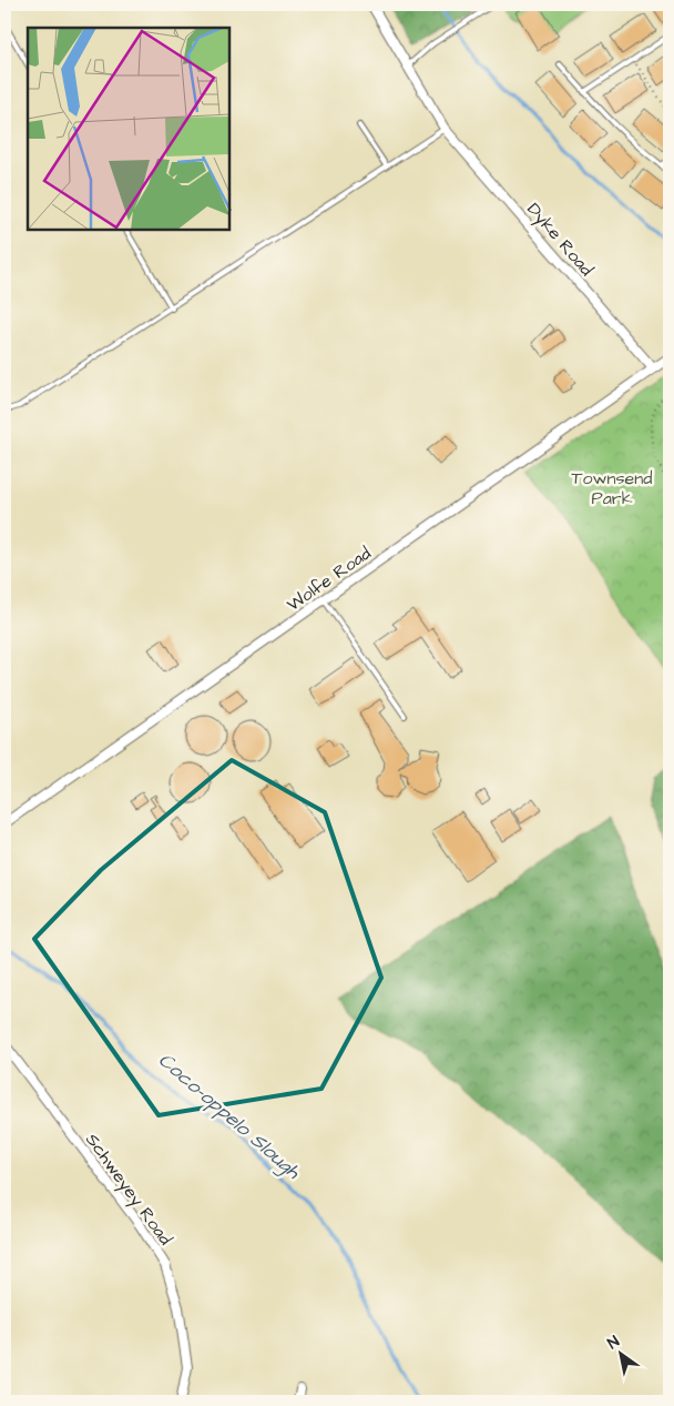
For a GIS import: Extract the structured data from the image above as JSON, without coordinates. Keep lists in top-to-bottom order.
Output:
{
  "streets": {
    "street": ["Dyke Road", "Wolfe Road", "Schweyey Road"]
  },
  "crossings": [
    ["Dyke Road", "Wolfe Road"]
  ],
  "water": ["Coco-oppelo Slough"],
  "parks": ["Townsend Park"],
  "north": "top left"
}
